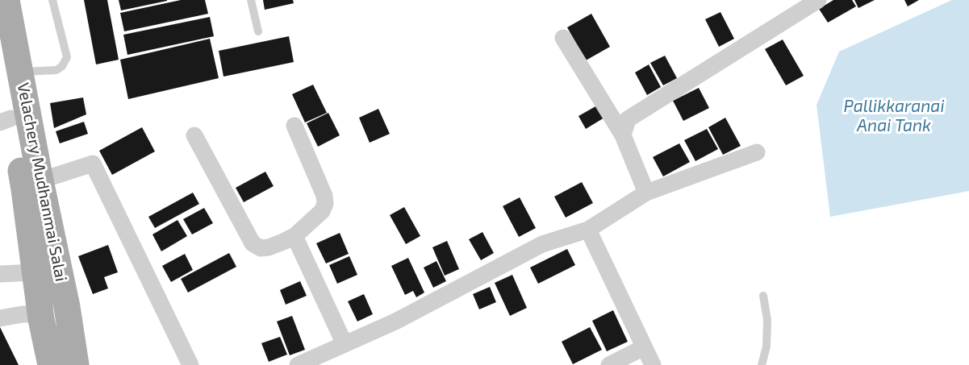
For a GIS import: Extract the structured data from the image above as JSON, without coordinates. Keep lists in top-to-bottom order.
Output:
{
  "streets": {
    "main road": ["Velachery Mudhanmai Salai"]
  },
  "water": ["Pallikkaranai Anai Tank"]
}
